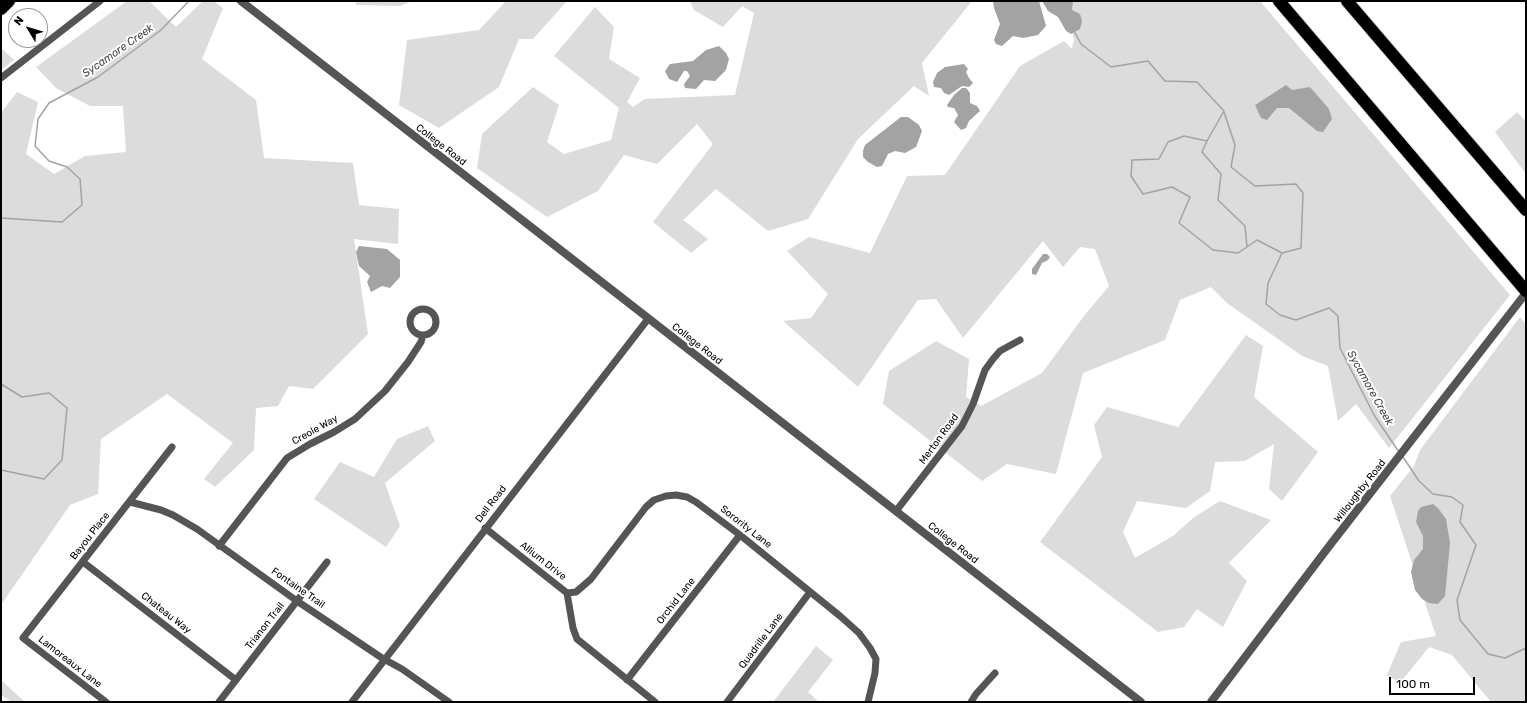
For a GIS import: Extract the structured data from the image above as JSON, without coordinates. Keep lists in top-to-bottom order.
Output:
{
  "streets": {
    "street": [
      "College Road",
      "Creole Way",
      "Merton Road",
      "Willoughby Road",
      "Dell Road",
      "Sorority Lane",
      "Bayou Place",
      "Allium Drive",
      "Fontaine Trail",
      "Orchid Lane",
      "Chateau Way",
      "Trianon Trail",
      "Quadrille Lane",
      "Lamoreaux Lane"
    ]
  },
  "crossings": [
    ["College Road", "Merton Road"],
    ["College Road", "Dell Road"],
    ["Creole Way", "Fontaine Trail"],
    ["Dell Road", "Allium Drive"],
    ["Dell Road", "Fontaine Trail"],
    ["Sorority Lane", "Allium Drive"],
    ["Sorority Lane", "Orchid Lane"],
    ["Sorority Lane", "Quadrille Lane"],
    ["Bayou Place", "Fontaine Trail"],
    ["Bayou Place", "Chateau Way"],
    ["Bayou Place", "Lamoreaux Lane"],
    ["Allium Drive", "Orchid Lane"],
    ["Fontaine Trail", "Trianon Trail"],
    ["Chateau Way", "Trianon Trail"]
  ],
  "water": ["Sycamore Creek"],
  "scale_bar": "100 m",
  "north": "top left"
}
